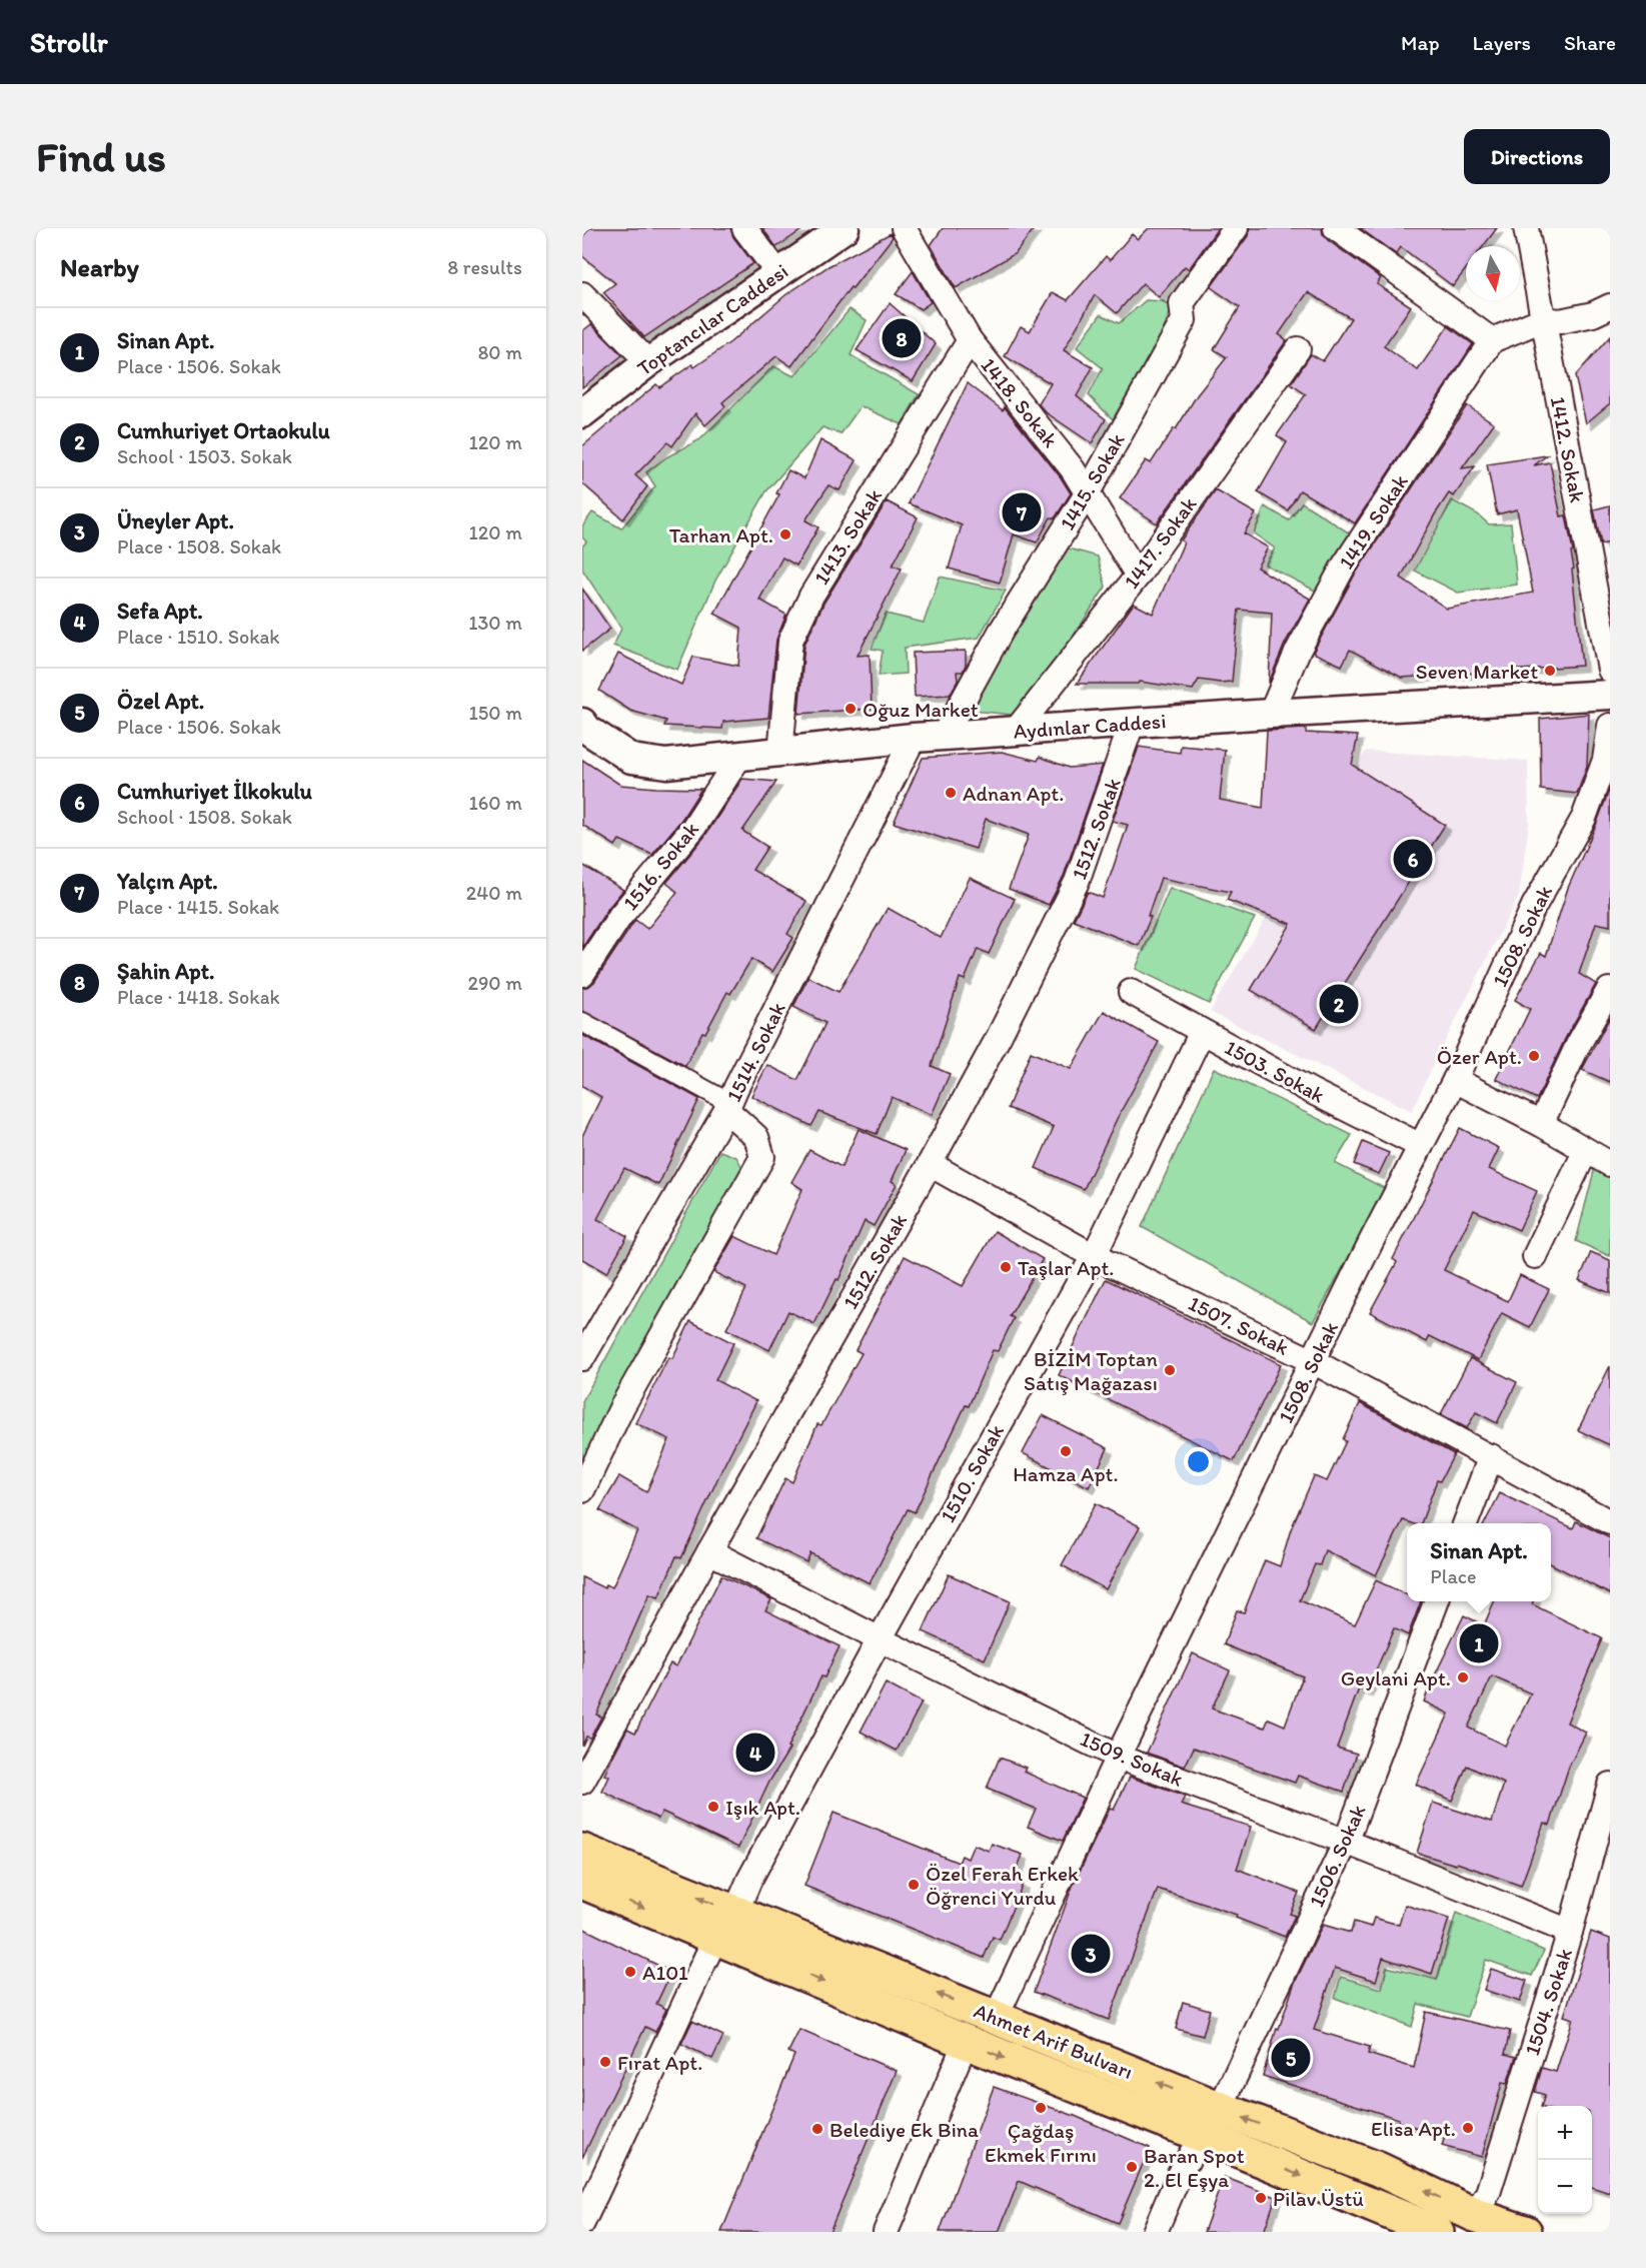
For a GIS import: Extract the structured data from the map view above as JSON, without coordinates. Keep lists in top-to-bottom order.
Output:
{
  "streets": {
    "main road": ["Ahmet Arif Bulvarı"],
    "street": [
      "Toptancılar Caddesi",
      "1418. Sokak",
      "1412. Sokak",
      "1415. Sokak",
      "1419. Sokak",
      "1413. Sokak",
      "1417. Sokak",
      "Aydınlar Caddesi",
      "1512. Sokak",
      "1516. Sokak",
      "1508. Sokak",
      "1514. Sokak",
      "1503. Sokak",
      "1507. Sokak",
      "1510. Sokak",
      "1509. Sokak",
      "1506. Sokak",
      "1504. Sokak"
    ]
  },
  "crossings": [
    ["1418. Sokak", "1415. Sokak"],
    ["1418. Sokak", "1413. Sokak"],
    ["1418. Sokak", "1417. Sokak"],
    ["1415. Sokak", "Aydınlar Caddesi"],
    ["1419. Sokak", "Aydınlar Caddesi"],
    ["1413. Sokak", "Aydınlar Caddesi"],
    ["1417. Sokak", "Aydınlar Caddesi"],
    ["Aydınlar Caddesi", "1512. Sokak"],
    ["Aydınlar Caddesi", "1516. Sokak"],
    ["Aydınlar Caddesi", "1514. Sokak"],
    ["1512. Sokak", "1507. Sokak"],
    ["1512. Sokak", "1509. Sokak"],
    ["1508. Sokak", "1503. Sokak"],
    ["1508. Sokak", "1507. Sokak"],
    ["1508. Sokak", "1509. Sokak"],
    ["1508. Sokak", "Ahmet Arif Bulvarı"],
    ["1503. Sokak", "1510. Sokak"],
    ["1507. Sokak", "1510. Sokak"],
    ["1510. Sokak", "1509. Sokak"],
    ["1510. Sokak", "Ahmet Arif Bulvarı"],
    ["1509. Sokak", "1506. Sokak"],
    ["1509. Sokak", "1504. Sokak"],
    ["1506. Sokak", "Ahmet Arif Bulvarı"],
    ["1504. Sokak", "Ahmet Arif Bulvarı"]
  ],
  "places": [
    "Tarhan Apt.",
    "Seven Market",
    "Oğuz Market",
    "Adnan Apt.",
    "Özer Apt.",
    "Taşlar Apt.",
    "BİZİM Toptan Satış Mağazası",
    "Hamza Apt.",
    "Geylani Apt.",
    "Işık Apt.",
    "Özel Ferah Erkek Öğrenci Yurdu",
    "A101",
    "Fırat Apt.",
    "Çağdaş Ekmek Fırını",
    "Elisa Apt.",
    "Belediye Ek Bina",
    "Baran Spot 2. El Eşya",
    "Pilav Üstü"
  ],
  "north": "bottom",
  "page": {
    "header": "Strollr",
    "nav": ["Map", "Layers", "Share"],
    "buttons": "Directions",
    "title": "Find us",
    "heading": ["Nearby", "8 results"],
    "list": [
      {
        "mark": "1",
        "name": "Sinan Apt.",
        "note": "Place · 1506. Sokak",
        "value": "80 m"
      },
      {
        "mark": "2",
        "name": "Cumhuriyet Ortaokulu",
        "note": "School · 1503. Sokak",
        "value": "120 m"
      },
      {
        "mark": "3",
        "name": "Üneyler Apt.",
        "note": "Place · 1508. Sokak",
        "value": "120 m"
      },
      {
        "mark": "4",
        "name": "Sefa Apt.",
        "note": "Place · 1510. Sokak",
        "value": "130 m"
      },
      {
        "mark": "5",
        "name": "Özel Apt.",
        "note": "Place · 1506. Sokak",
        "value": "150 m"
      },
      {
        "mark": "6",
        "name": "Cumhuriyet İlkokulu",
        "note": "School · 1508. Sokak",
        "value": "160 m"
      },
      {
        "mark": "7",
        "name": "Yalçın Apt.",
        "note": "Place · 1415. Sokak",
        "value": "240 m"
      },
      {
        "mark": "8",
        "name": "Şahin Apt.",
        "note": "Place · 1418. Sokak",
        "value": "290 m"
      }
    ],
    "pins": [
      "8",
      "7",
      "6",
      "2",
      "1",
      "4",
      "3",
      "5"
    ],
    "popup": ["Sinan Apt.", "Place"],
    "map_buttons": ["+", "−"]
  }
}
